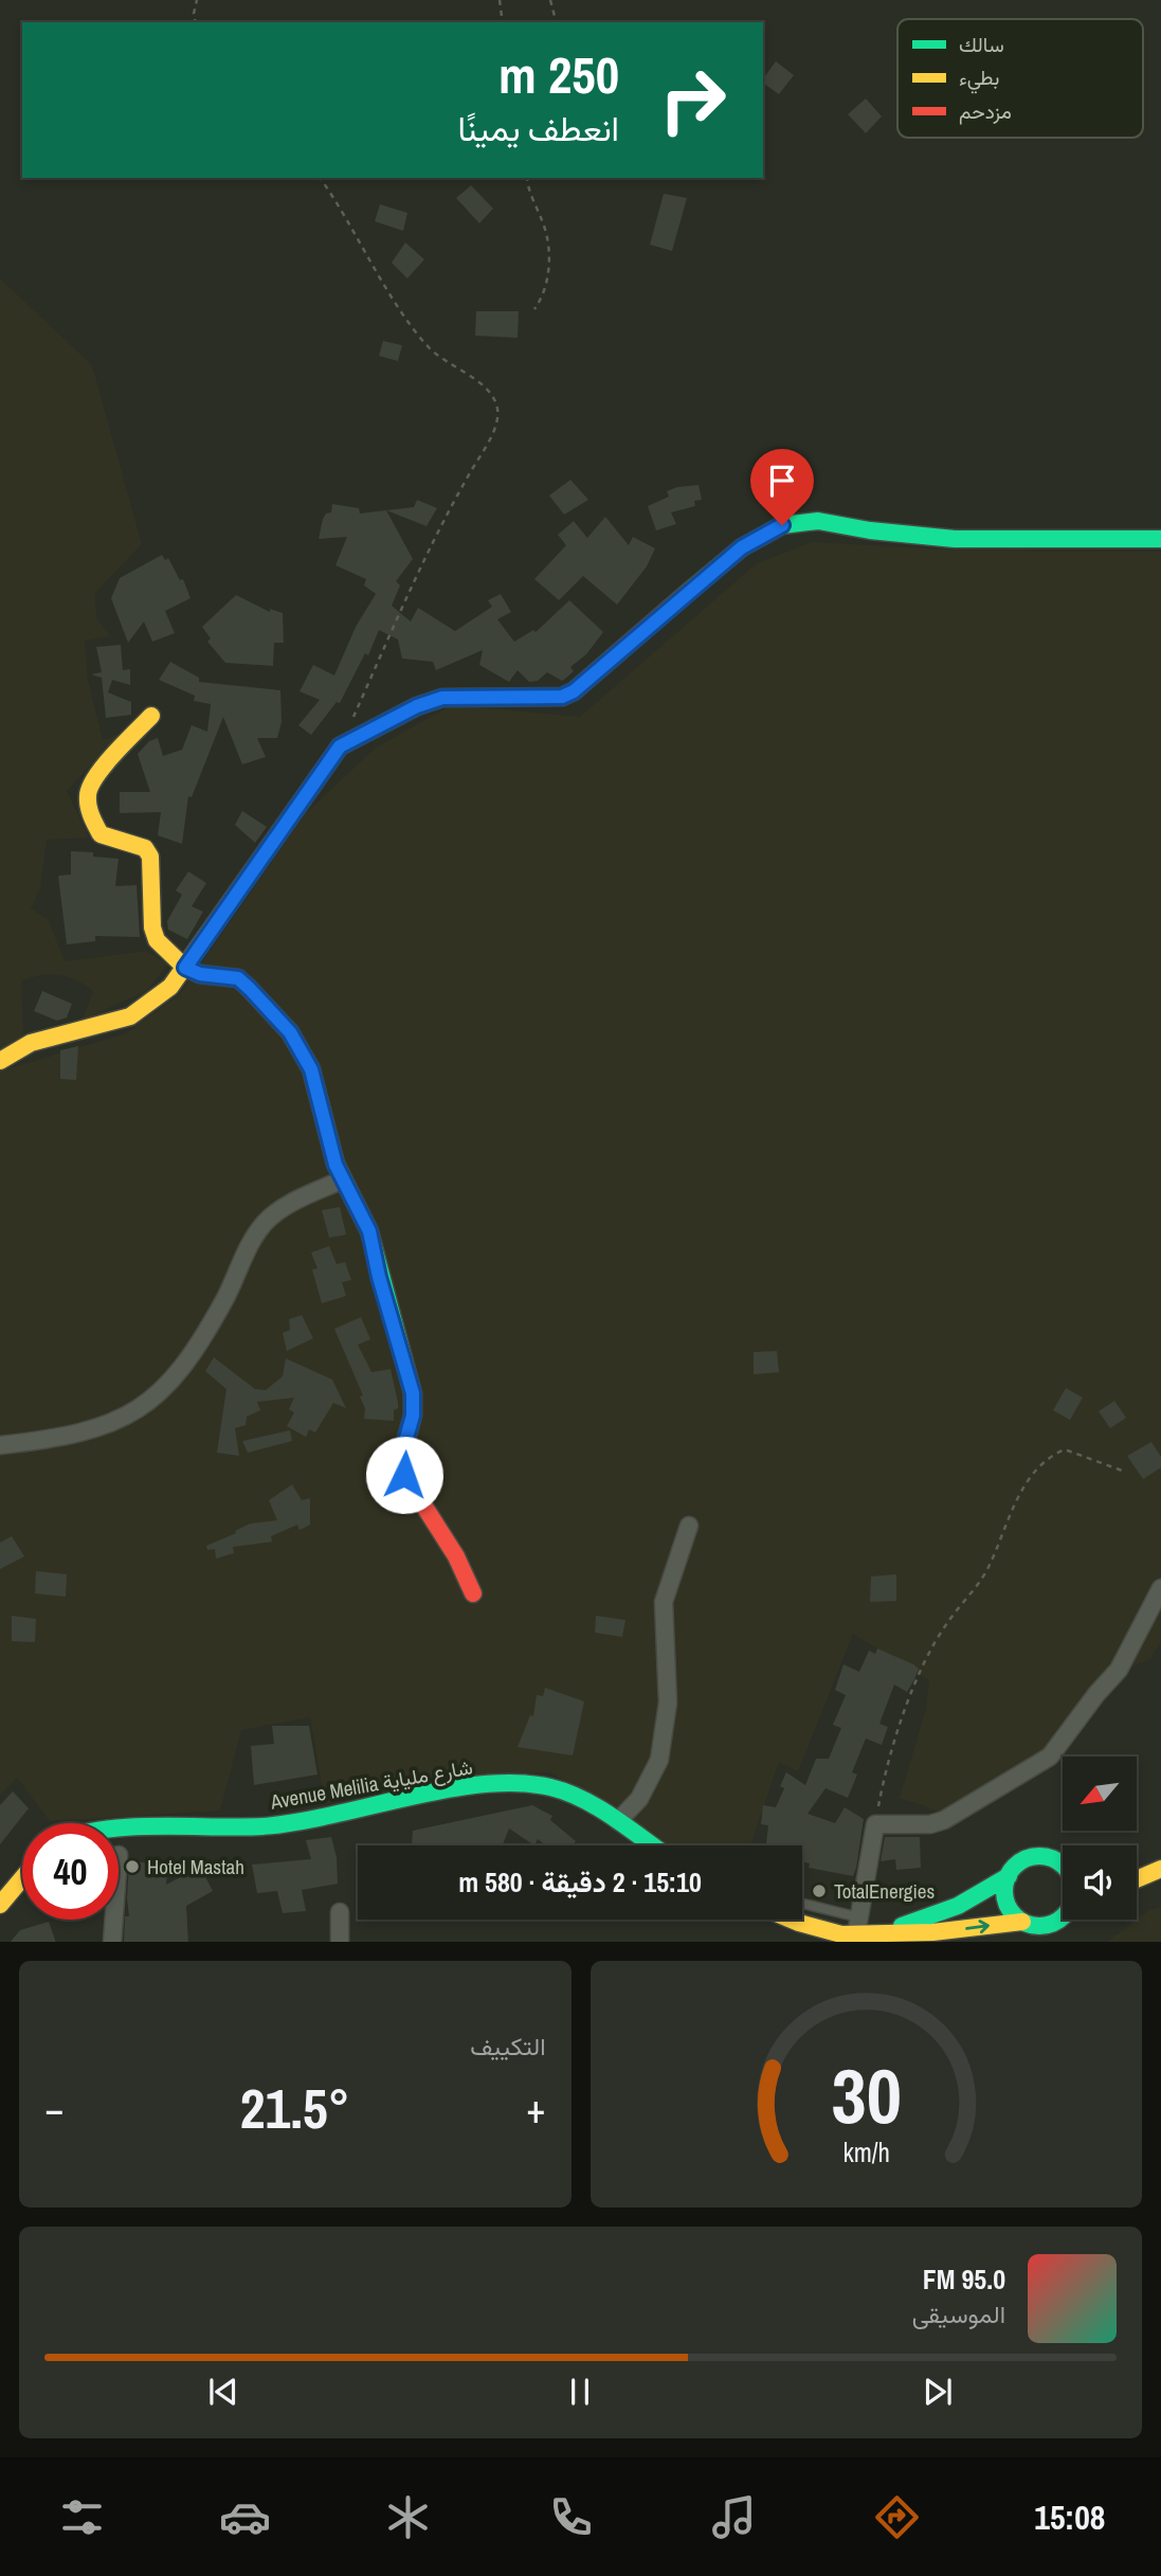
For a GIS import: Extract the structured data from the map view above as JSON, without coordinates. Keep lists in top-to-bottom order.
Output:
{
  "streets": {
    "street": ["Avenue Melilia شارع ملياية"]
  },
  "places": ["Hotel Mastah", "TotalEnergies"],
  "legend": ["سالك", "بطيء", "مزدحم"],
  "north": "bottom left",
  "page": {
    "turn": ["250 m", "انعطف يمينًا"],
    "limit": "40",
    "trip": "15:10 · 2 دقيقة · 580 m",
    "tile": "التكييف",
    "heat": ["−", "21.5°", "+"],
    "song": ["95.0 FM", "الموسيقى"],
    "tabs": "15:08",
    "gauge": ["30", "km/h"]
  }
}
